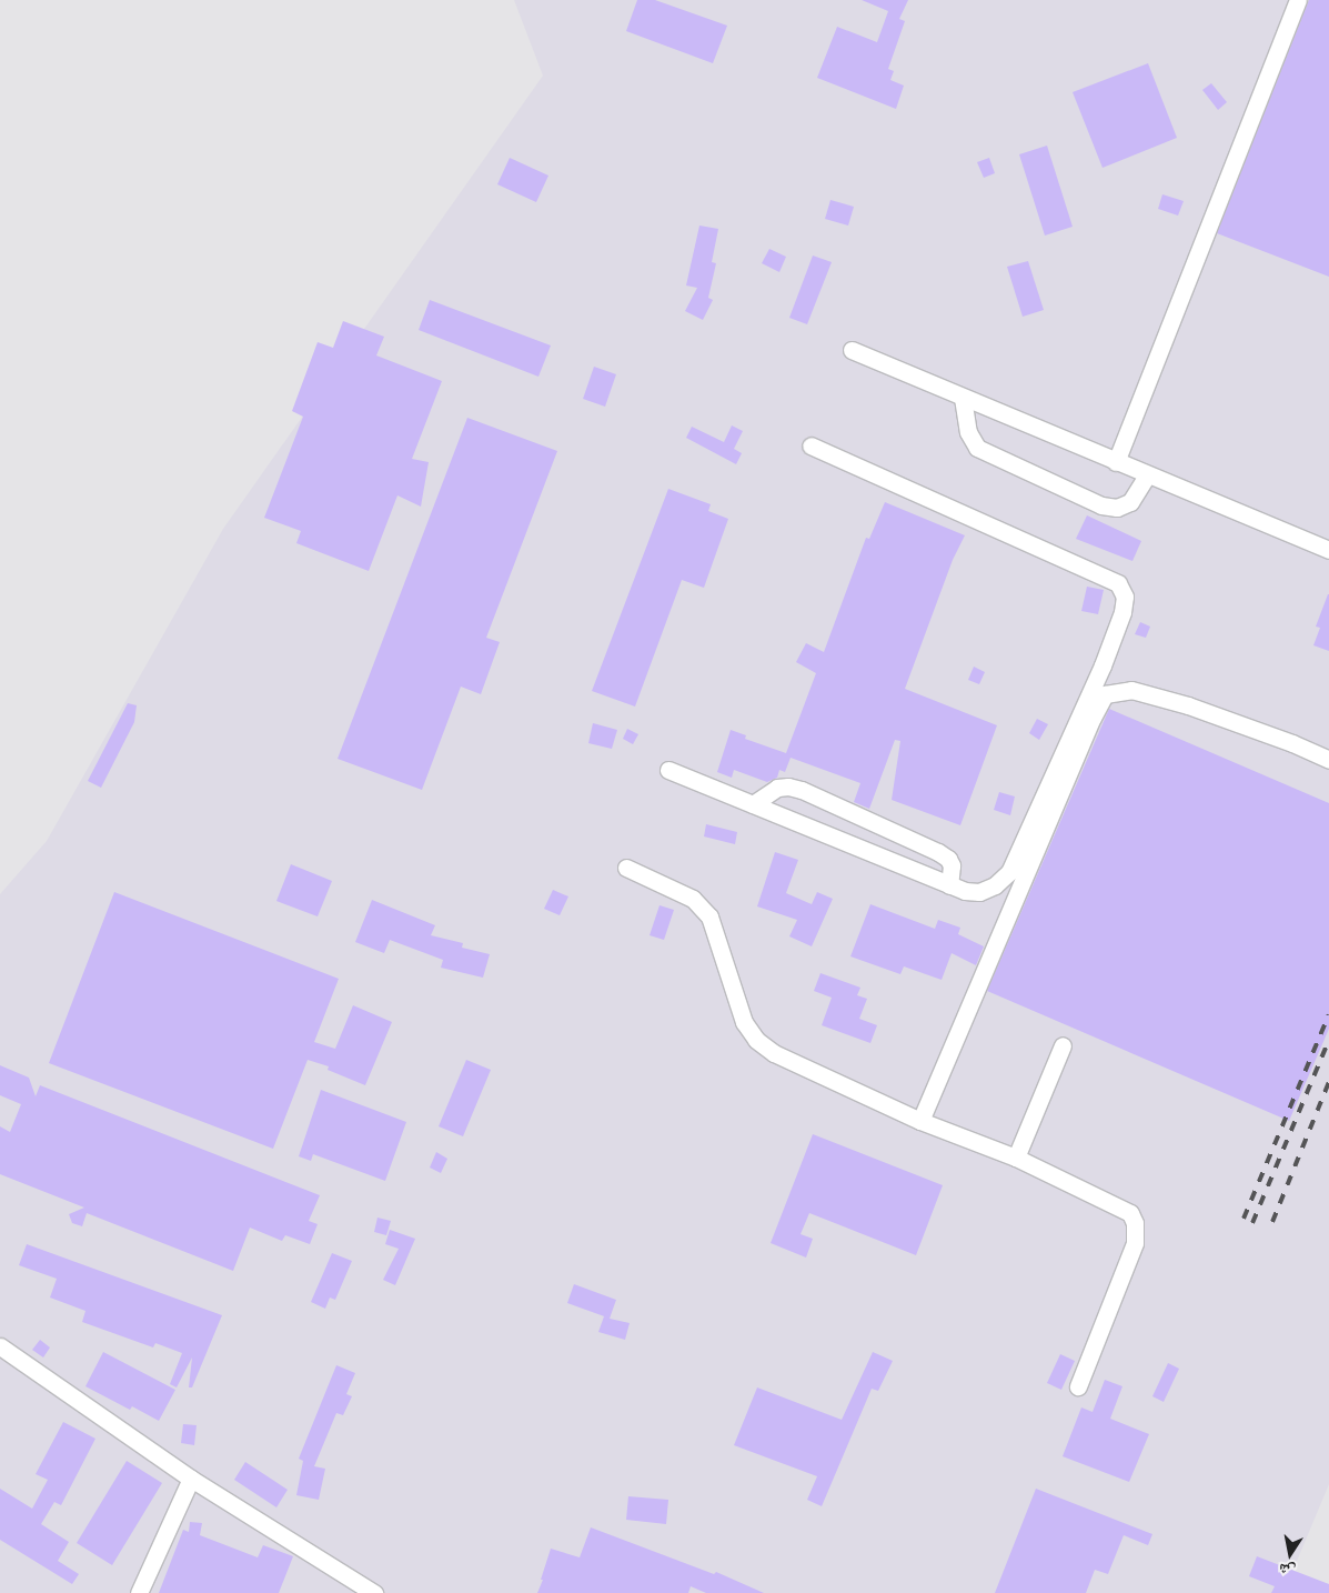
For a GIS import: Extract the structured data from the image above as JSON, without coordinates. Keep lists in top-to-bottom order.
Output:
{
  "north": "bottom"
}
